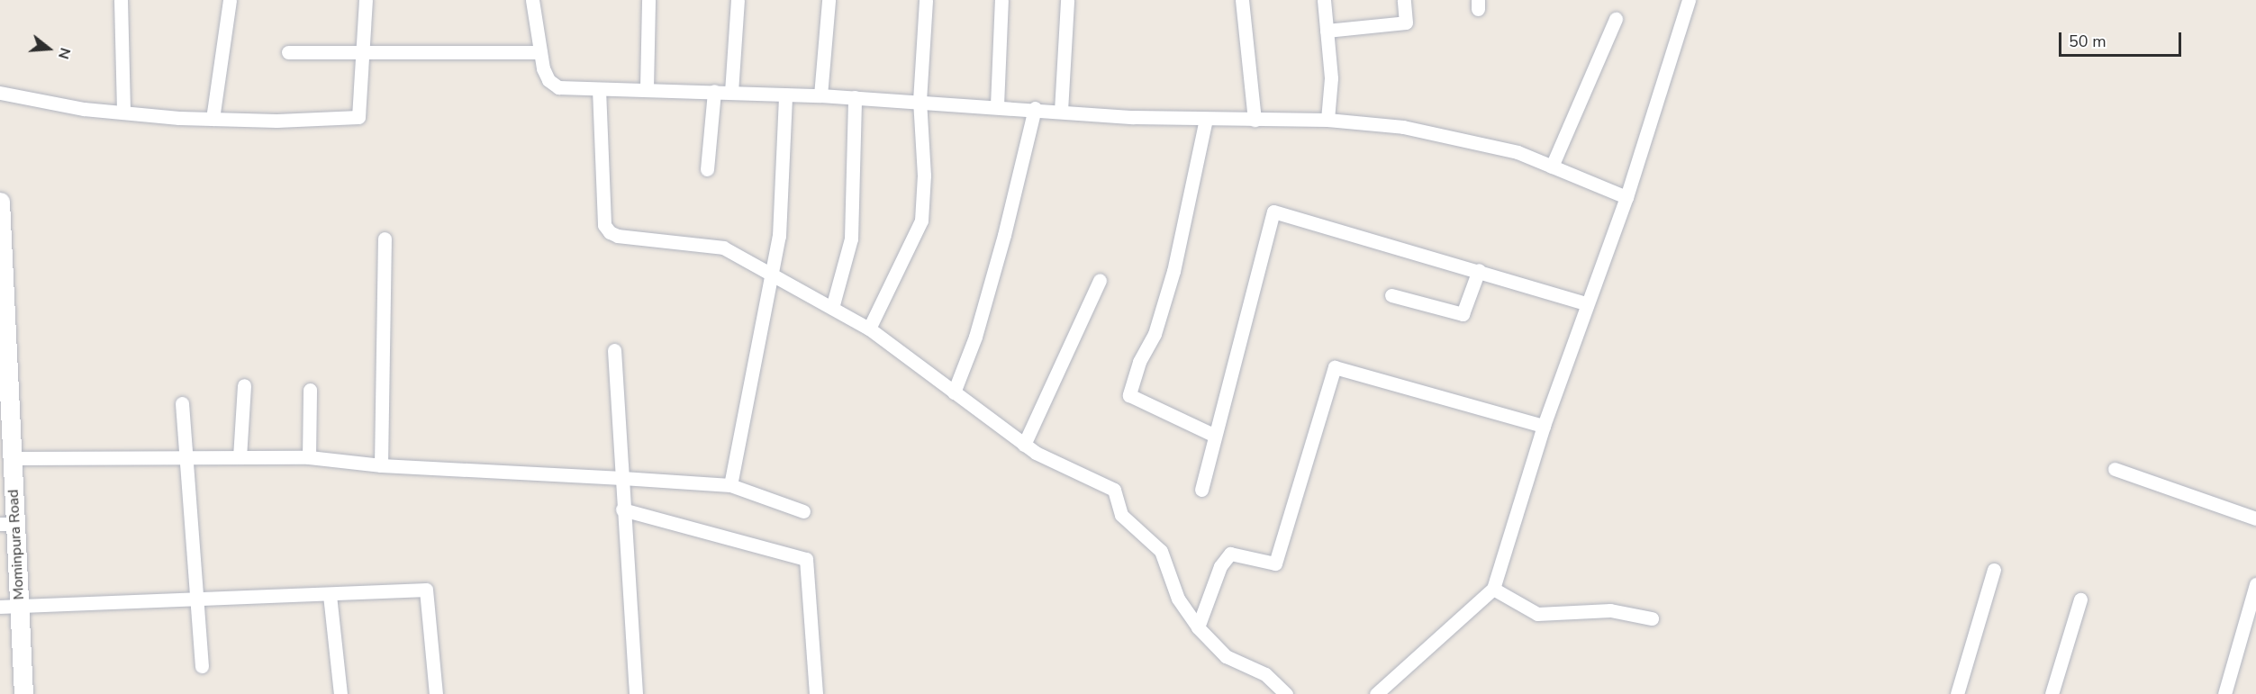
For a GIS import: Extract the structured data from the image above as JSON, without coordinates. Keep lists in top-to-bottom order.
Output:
{
  "streets": {
    "main road": ["Mominpura Road"]
  },
  "scale_bar": "50 m",
  "north": "right"
}
